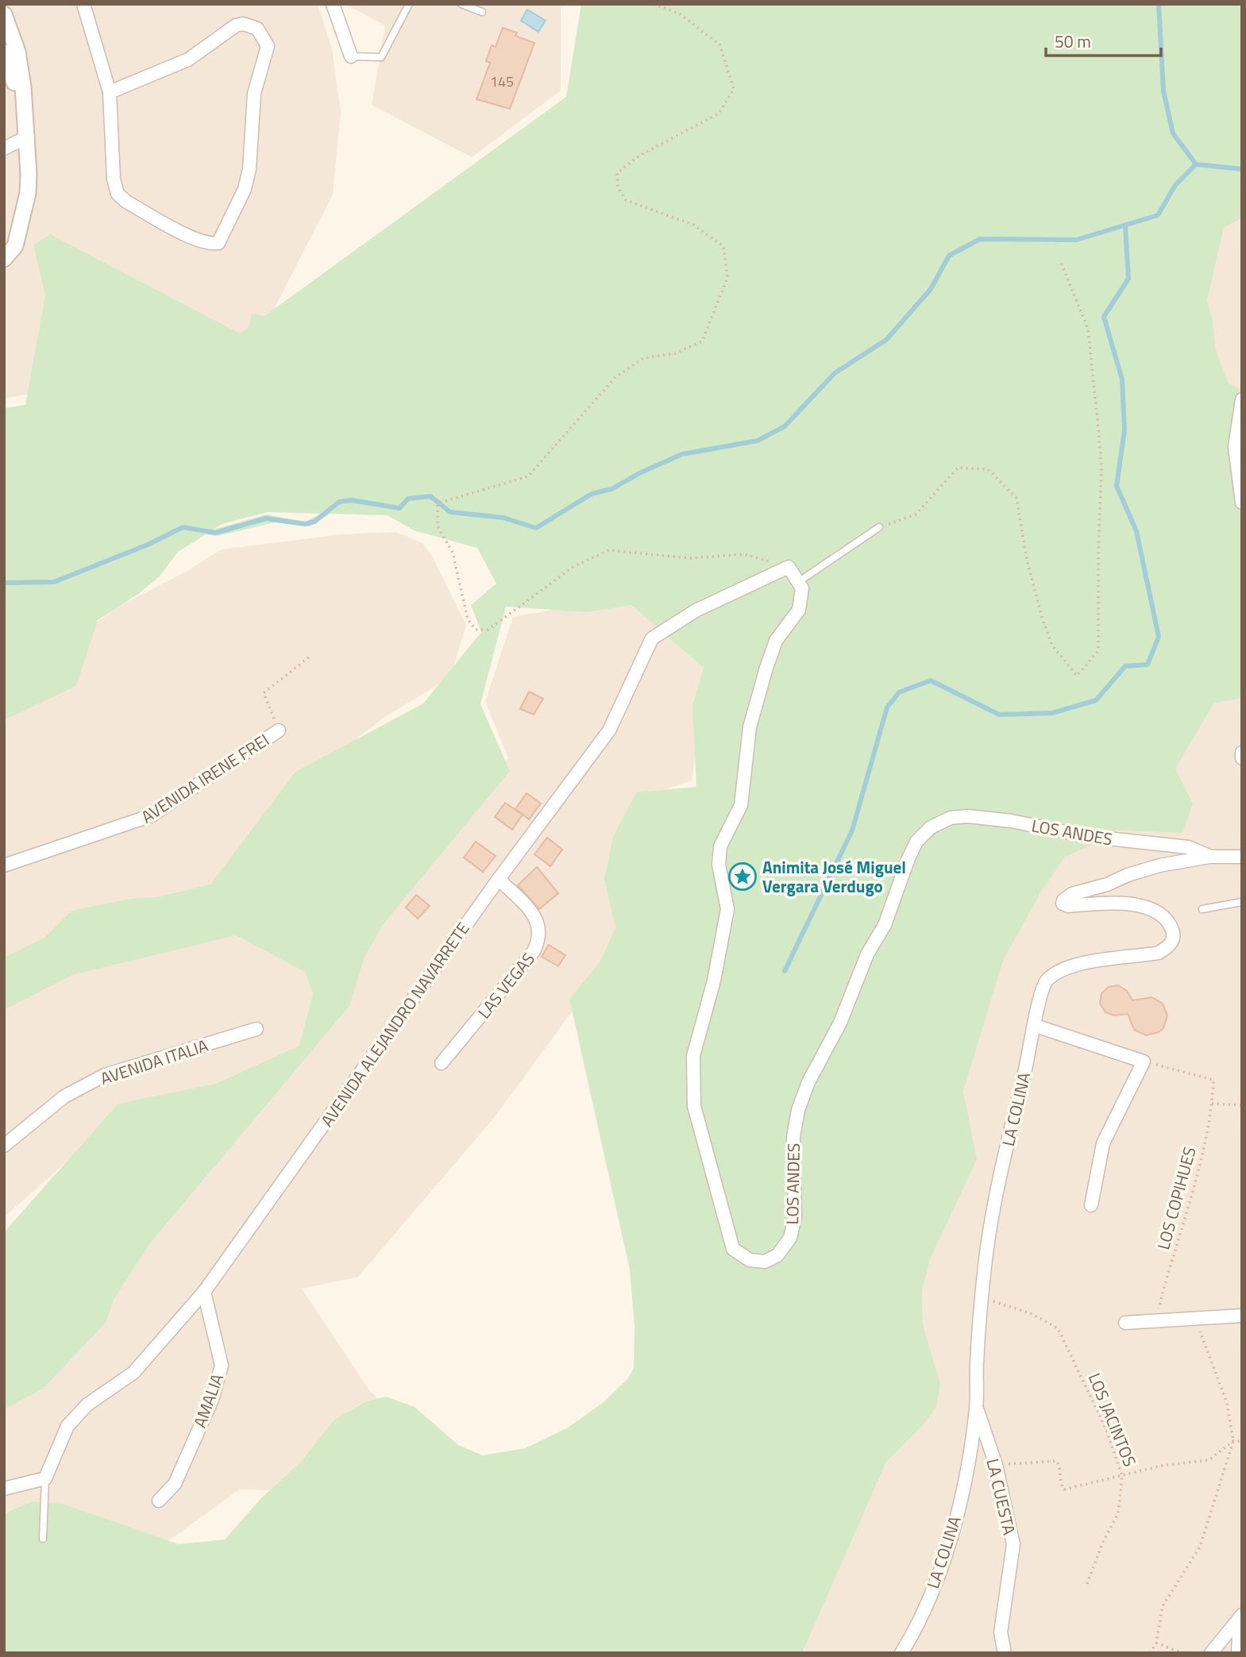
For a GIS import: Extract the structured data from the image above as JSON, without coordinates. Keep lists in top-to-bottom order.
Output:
{
  "streets": {
    "street": [
      "AVENIDA IRENE FREI",
      "LOS ANDES",
      "LAS VEGAS",
      "AVENIDA ALEJANDRO NAVARRETE",
      "AVENIDA ITALIA",
      "LA COLINA",
      "AMALIA",
      "LA CUESTA"
    ],
    "path": ["LOS COPIHUES", "LOS JACINTOS"]
  },
  "crossings": [
    ["LOS ANDES", "LA COLINA"],
    ["LAS VEGAS", "AVENIDA ALEJANDRO NAVARRETE"],
    ["AVENIDA ALEJANDRO NAVARRETE", "AMALIA"],
    ["LA COLINA", "LOS JACINTOS"],
    ["LA COLINA", "LA CUESTA"]
  ],
  "places": {
    "place": ["Animita José Miguel Vergara Verdugo"]
  },
  "house_numbers": ["145"],
  "scale_bar": "50 m"
}
